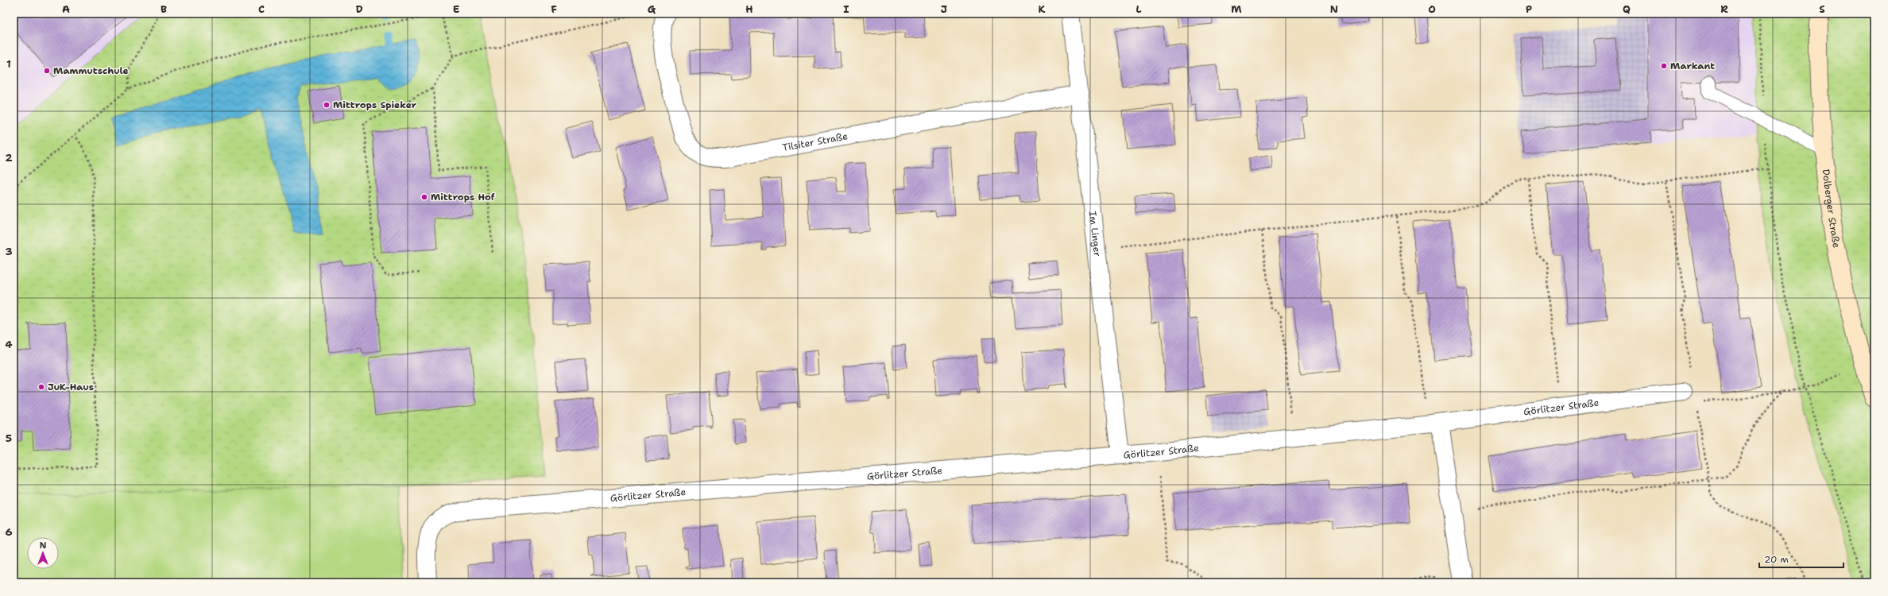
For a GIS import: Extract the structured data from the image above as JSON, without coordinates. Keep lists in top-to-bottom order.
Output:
{
  "streets": {
    "main road": ["Dolberger Straße"],
    "street": ["Tilsiter Straße", "Im Linger", "Görlitzer Straße"]
  },
  "crossings": [
    ["Tilsiter Straße", "Im Linger"],
    ["Im Linger", "Görlitzer Straße"]
  ],
  "places": [
    "Markant",
    "Mammutschule",
    "Mittrops Spieker",
    "Mittrops Hof",
    "JuK-Haus"
  ],
  "scale_bar": "20 m",
  "north": "top",
  "grid": {
    "columns": [
      "A",
      "B",
      "C",
      "D",
      "E",
      "F",
      "G",
      "H",
      "I",
      "J",
      "K",
      "L",
      "M",
      "N",
      "O",
      "P",
      "Q",
      "R",
      "S"
    ],
    "rows": [
      "1",
      "2",
      "3",
      "4",
      "5",
      "6"
    ]
  }
}
